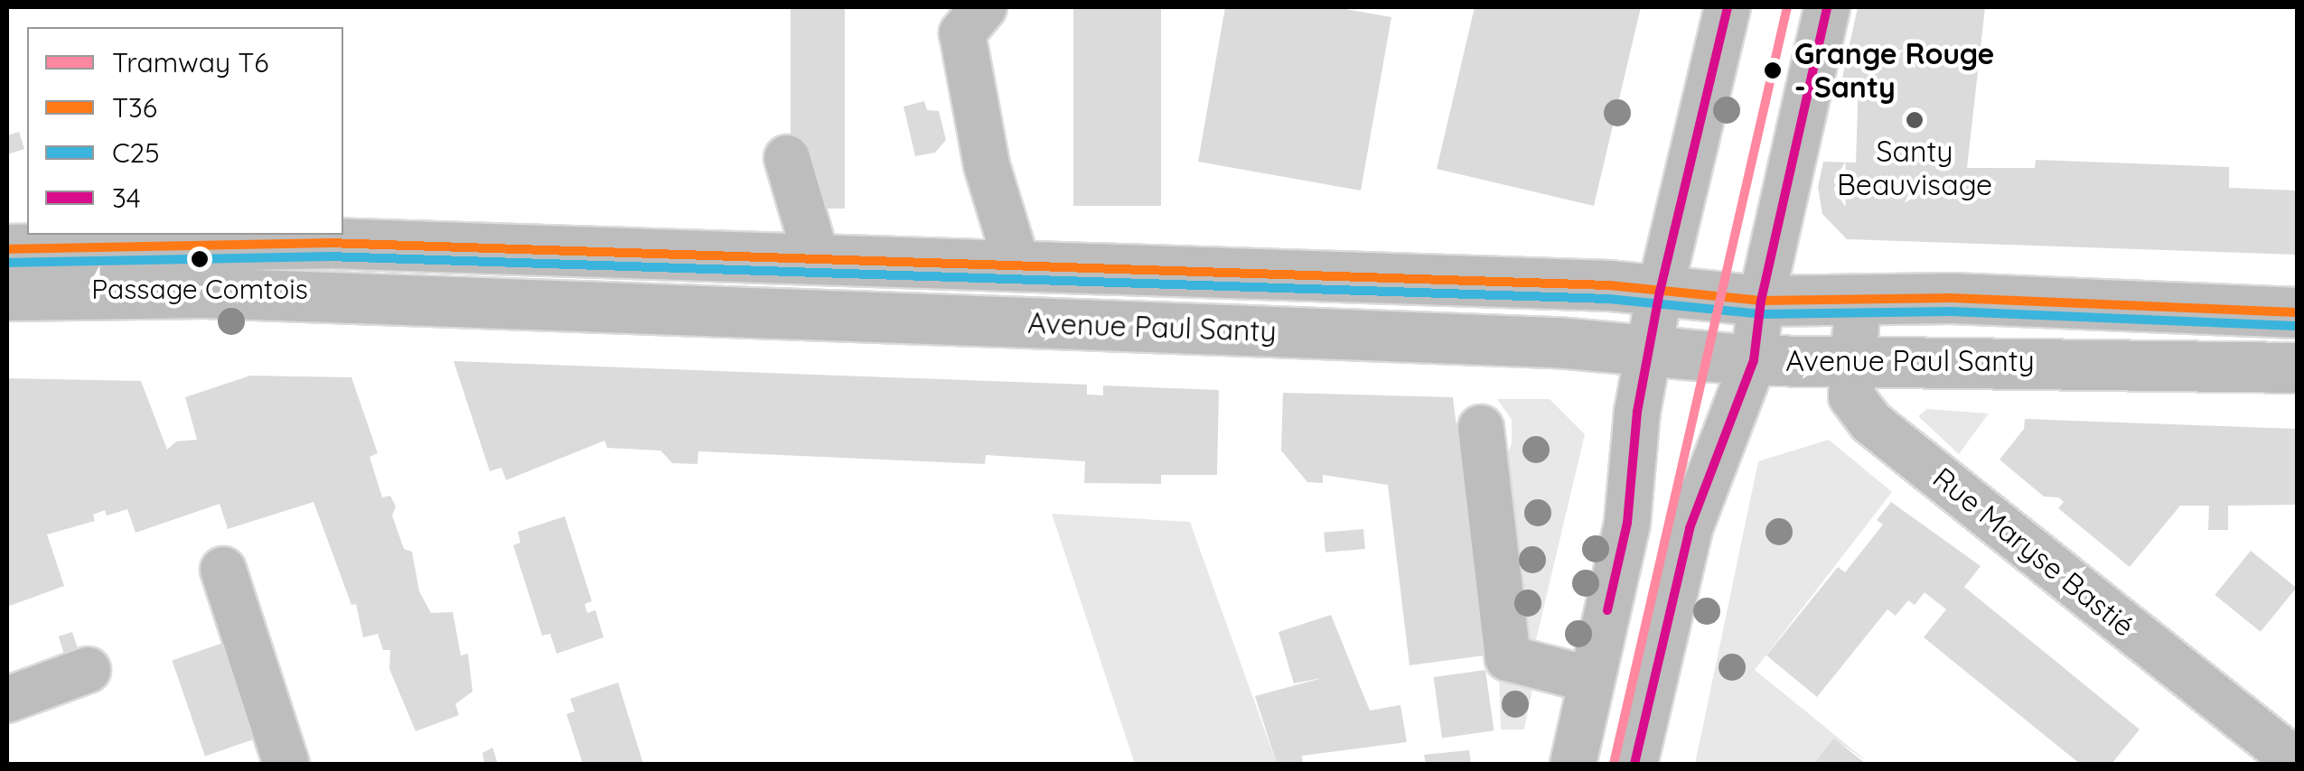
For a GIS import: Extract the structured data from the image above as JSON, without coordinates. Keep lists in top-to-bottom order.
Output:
{
  "streets": {
    "main road": ["Avenue Paul Santy"],
    "street": ["Rue Maryse Bastié"]
  },
  "crossings": [
    ["Avenue Paul Santy", "Rue Maryse Bastié"]
  ],
  "places": ["Grange Rouge - Santy", "Santy Beauvisage", "Passage Comtois"],
  "lines": [
    "tram line T6",
    "transit line 34",
    "transit line T36",
    "transit line C25"
  ],
  "legend": [
    "Tramway T6",
    "T36",
    "C25",
    "34"
  ]
}
